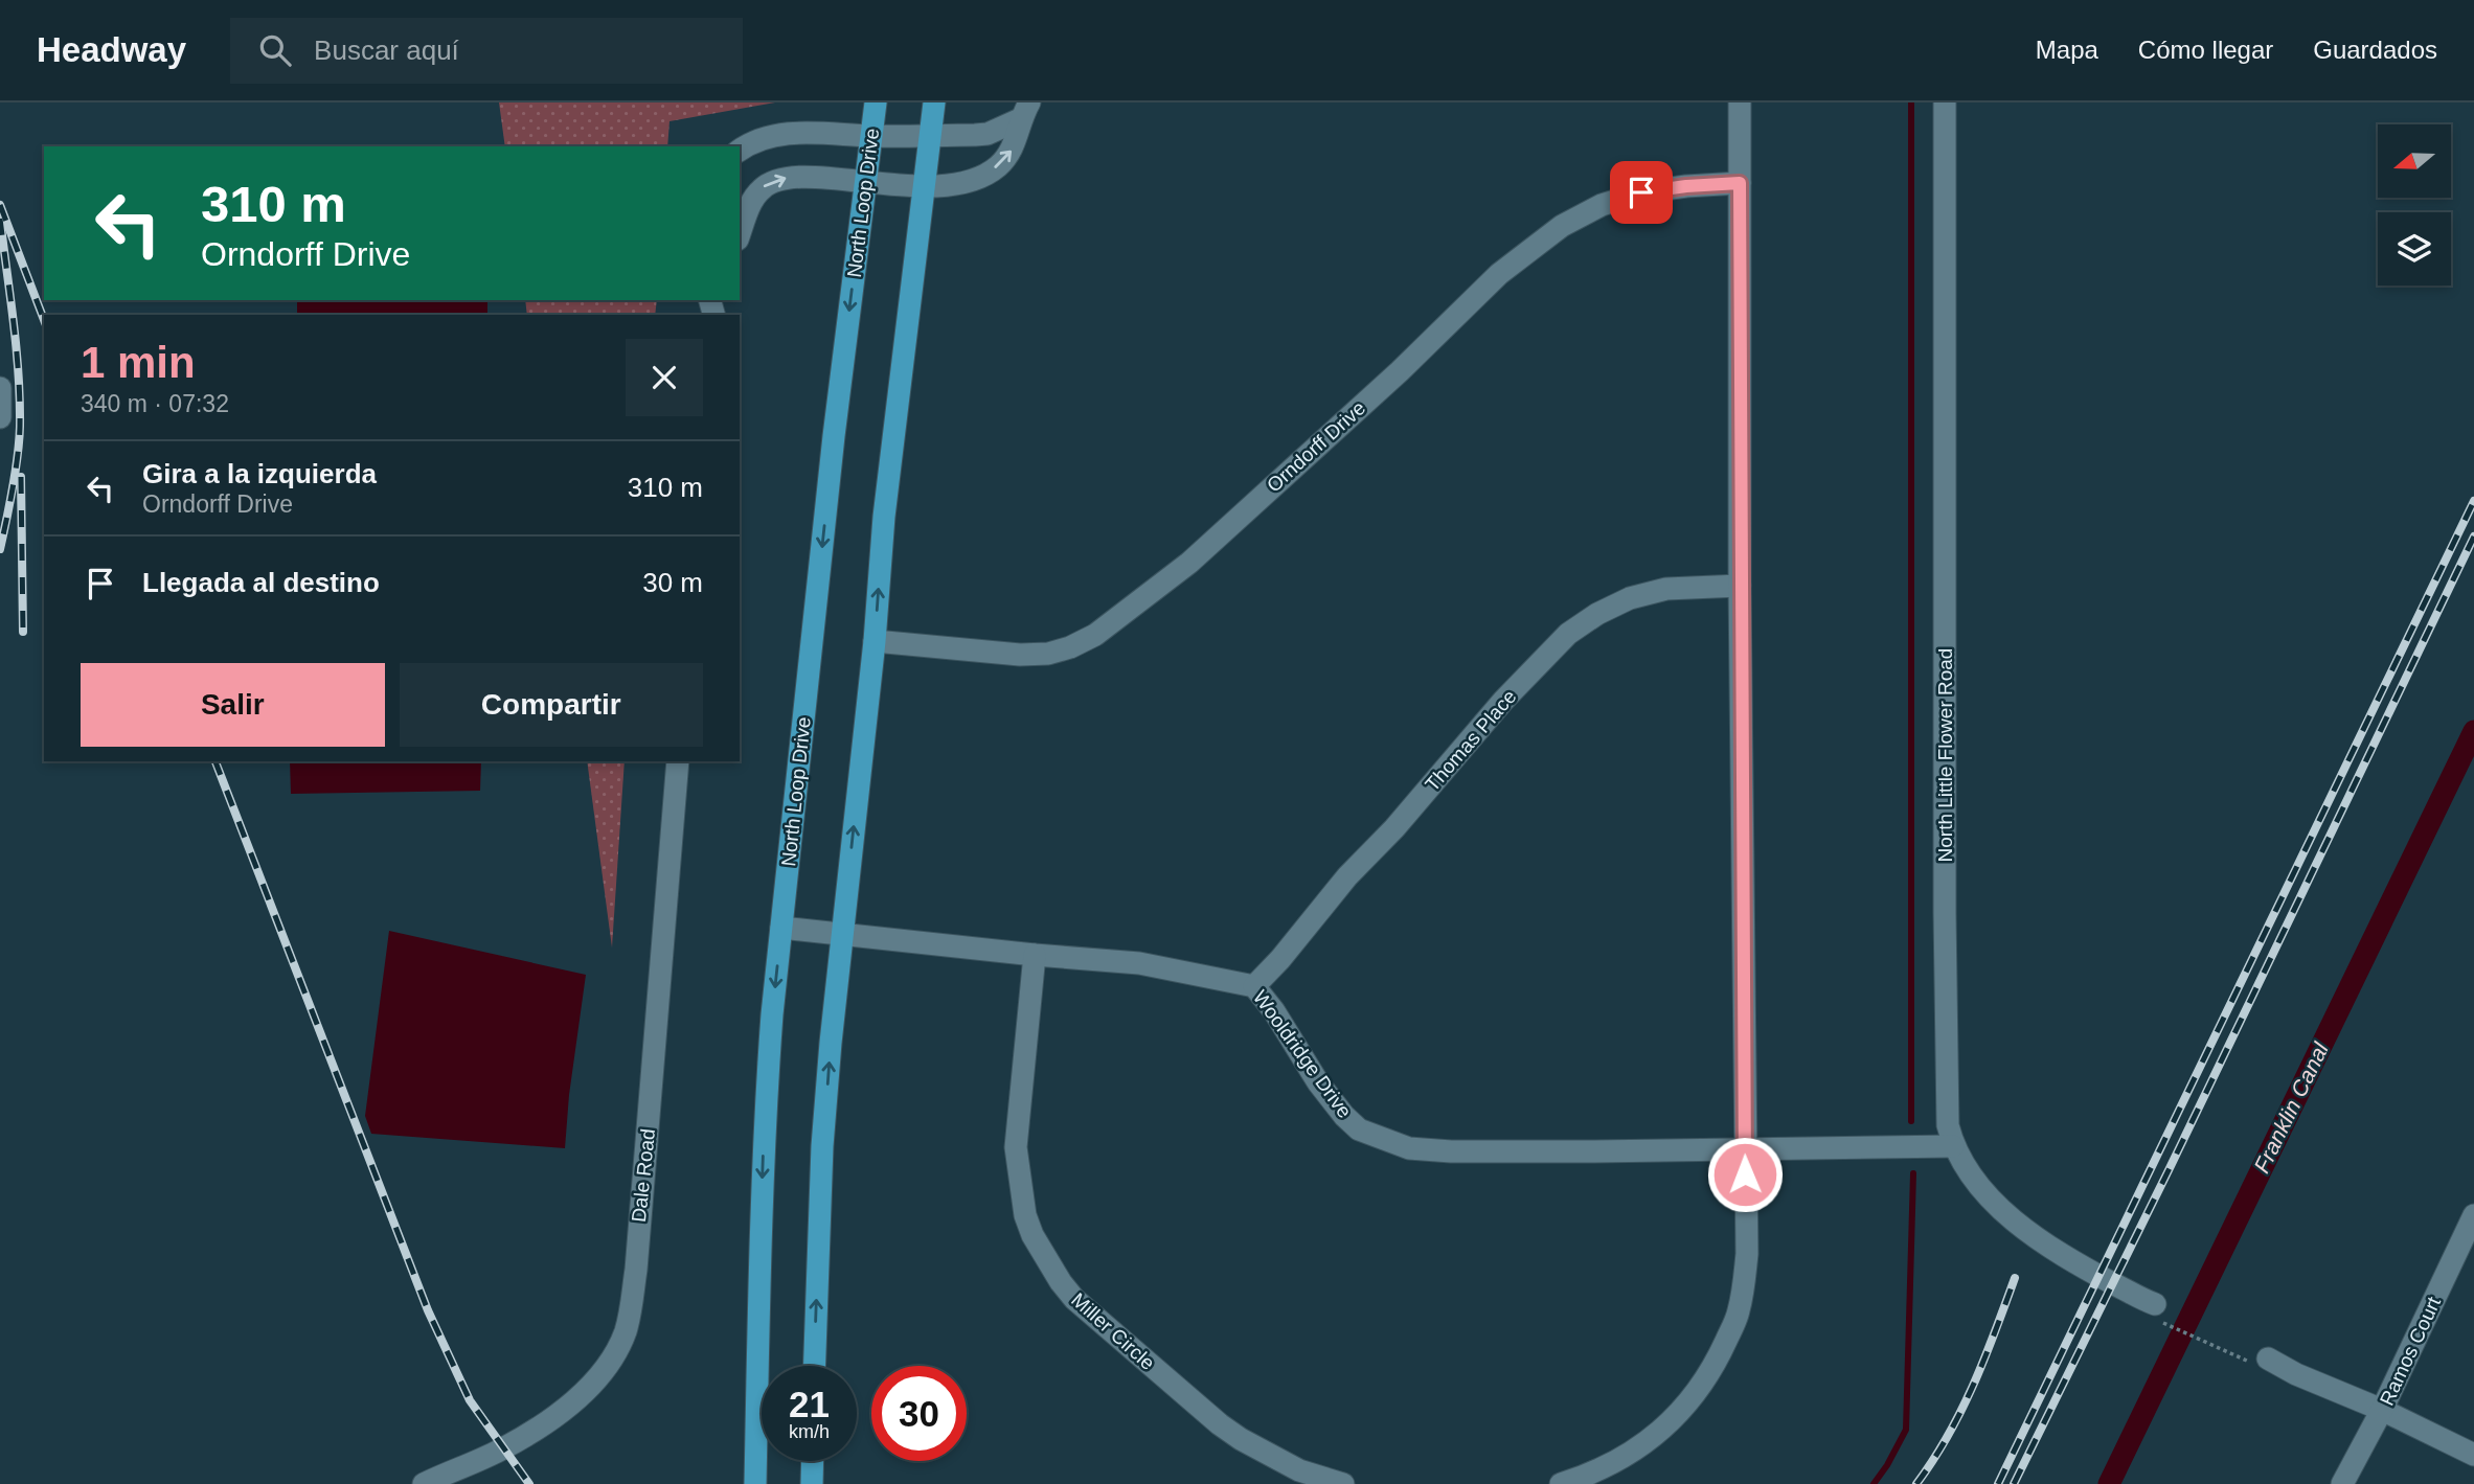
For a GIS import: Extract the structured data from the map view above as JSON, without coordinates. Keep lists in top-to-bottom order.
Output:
{
  "streets": {
    "main road": ["North Loop Drive"],
    "street": [
      "Orndorff Drive",
      "Thomas Place",
      "North Little Flower Road",
      "Wooldridge Drive",
      "Dale Road",
      "Miller Circle",
      "Ramos Court"
    ]
  },
  "crossings": [
    ["North Loop Drive", "Wooldridge Drive"],
    ["Thomas Place", "Wooldridge Drive"],
    ["North Little Flower Road", "Wooldridge Drive"],
    ["Wooldridge Drive", "Miller Circle"]
  ],
  "water": ["Franklin Canal"],
  "north": "left",
  "page": {
    "header": "Headway",
    "search": "Buscar aquí",
    "nav": ["Mapa", "Cómo llegar", "Guardados"],
    "turn": ["310 m", "Orndorff Drive"],
    "heading": ["1 min", "340 m · 07:32"],
    "list": [
      {
        "name": "Gira a la izquierda",
        "note": "Orndorff Drive",
        "value": "310 m"
      },
      {
        "name": "Llegada al destino",
        "value": "30 m"
      }
    ],
    "buttons": ["Salir", "Compartir"],
    "speed": "21 km/h",
    "limit": "30"
  }
}
